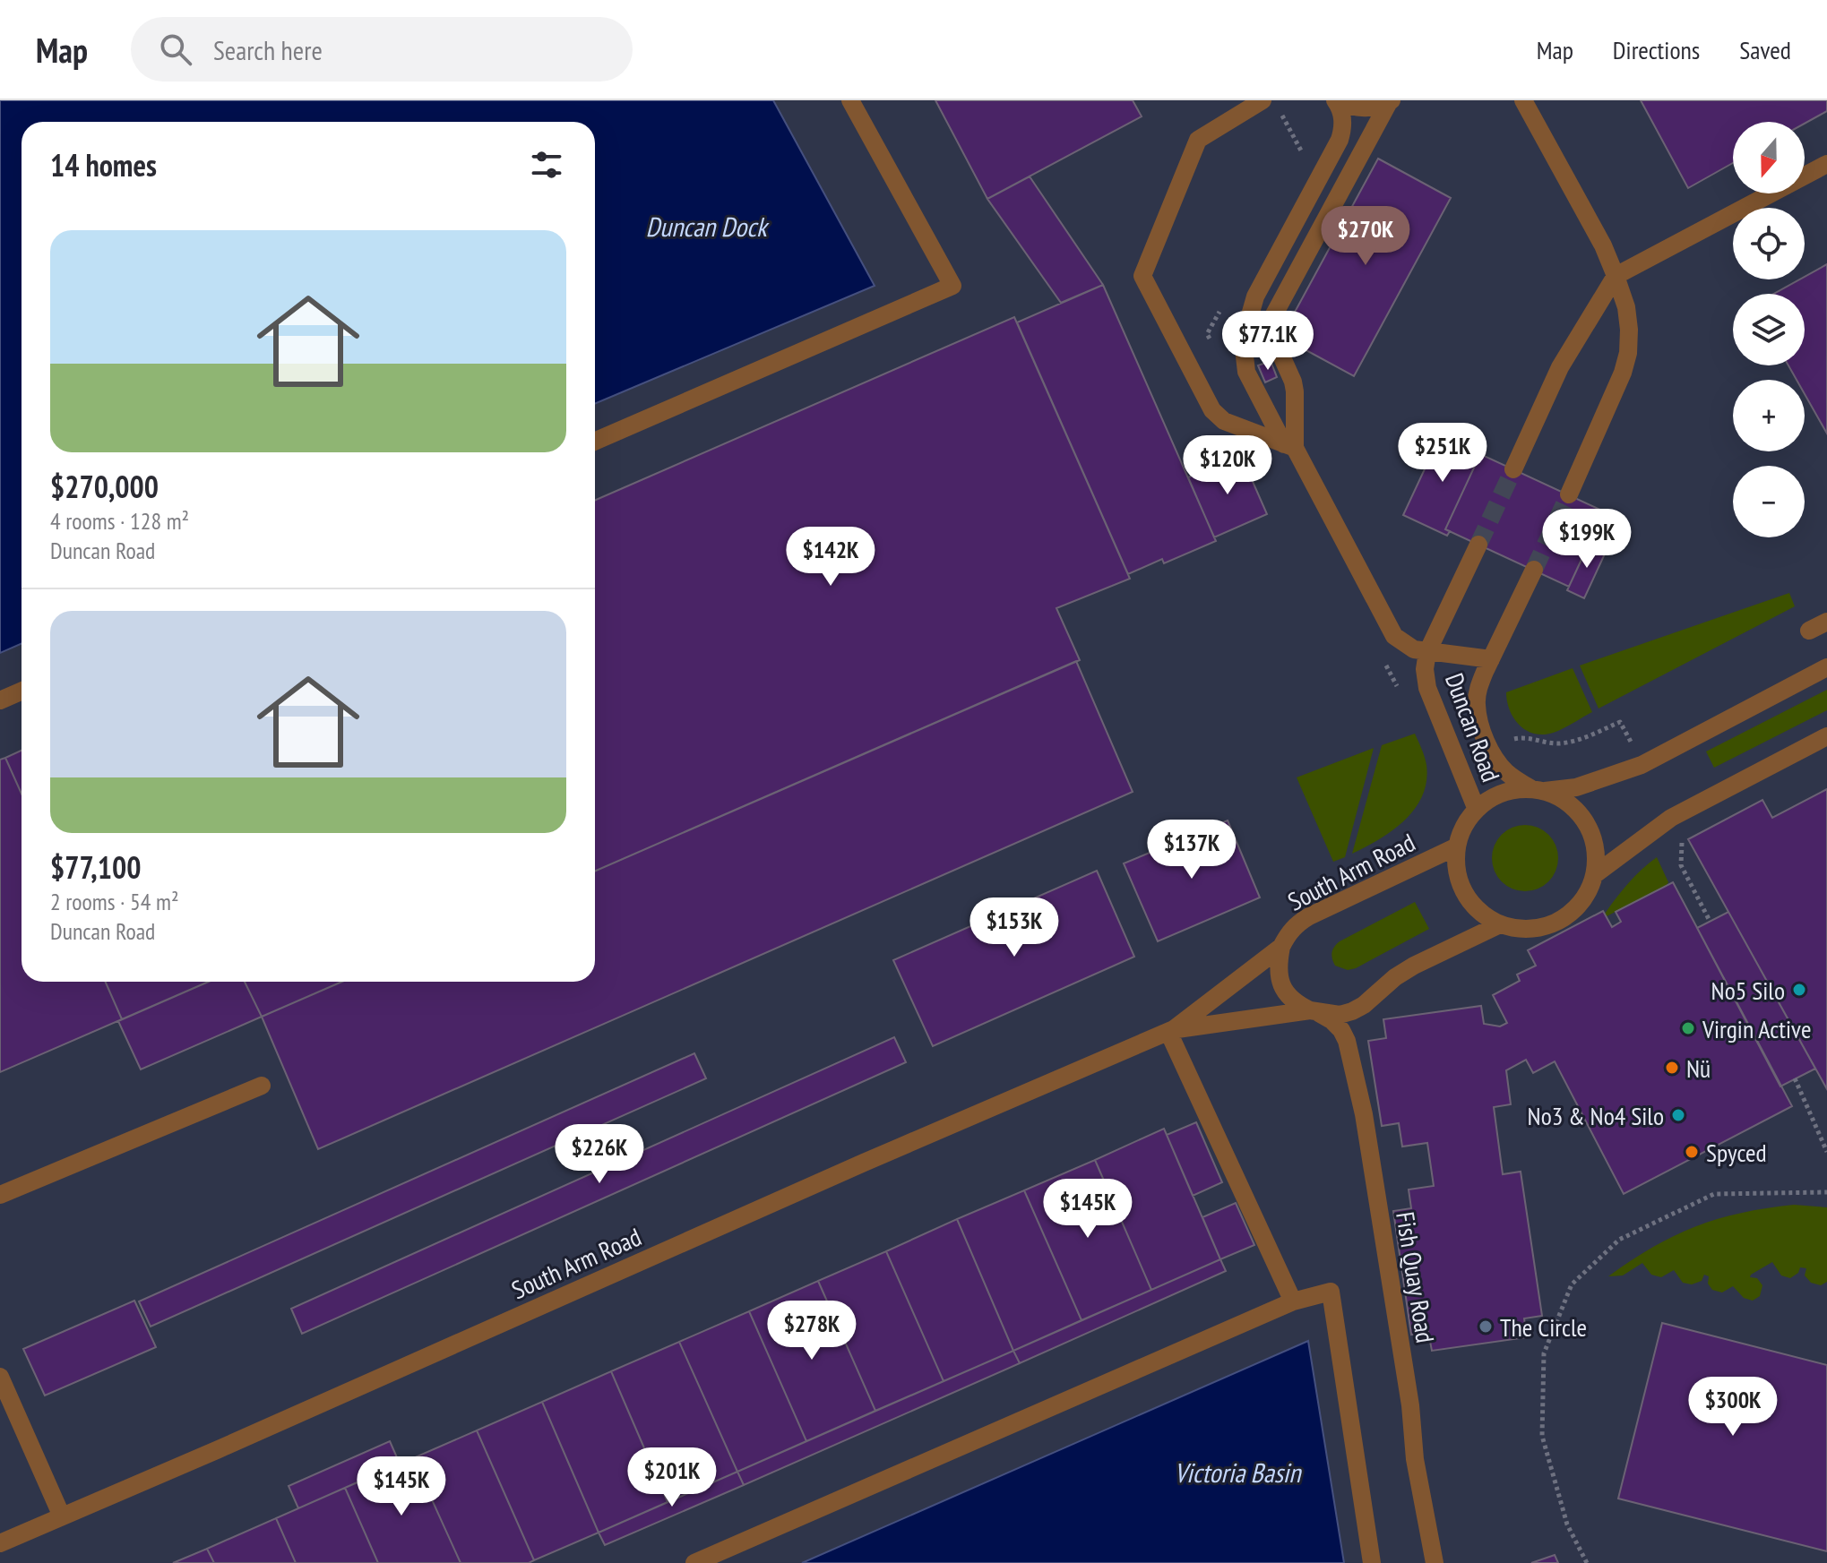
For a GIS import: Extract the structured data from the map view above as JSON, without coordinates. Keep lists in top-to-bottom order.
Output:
{
  "streets": {
    "street": ["Duncan Road", "South Arm Road", "Fish Quay Road"]
  },
  "crossings": [
    ["Duncan Road", "South Arm Road"],
    ["South Arm Road", "Fish Quay Road"]
  ],
  "water": ["Duncan Dock", "Victoria Basin"],
  "places": [
    "No5 Silo",
    "Virgin Active",
    "Nü",
    "No3 & No4 Silo",
    "Spyced",
    "The Circle"
  ],
  "north": "bottom",
  "page": {
    "header": "Map",
    "search": "Search here",
    "nav": ["Map", "Directions", "Saved"],
    "map_buttons": ["+", "−"],
    "heading": "14 homes",
    "price": [
      "$270K",
      "$77.1K",
      "$251K",
      "$120K",
      "$199K",
      "$142K",
      "$137K",
      "$153K",
      "$226K",
      "$145K",
      "$278K",
      "$300K",
      "$201K",
      "$145K"
    ],
    "list": [
      {
        "name": "$270,000",
        "note": "4 rooms · 128 m² · Duncan Road"
      },
      {
        "name": "$77,100",
        "note": "2 rooms · 54 m² · Duncan Road"
      }
    ]
  }
}
